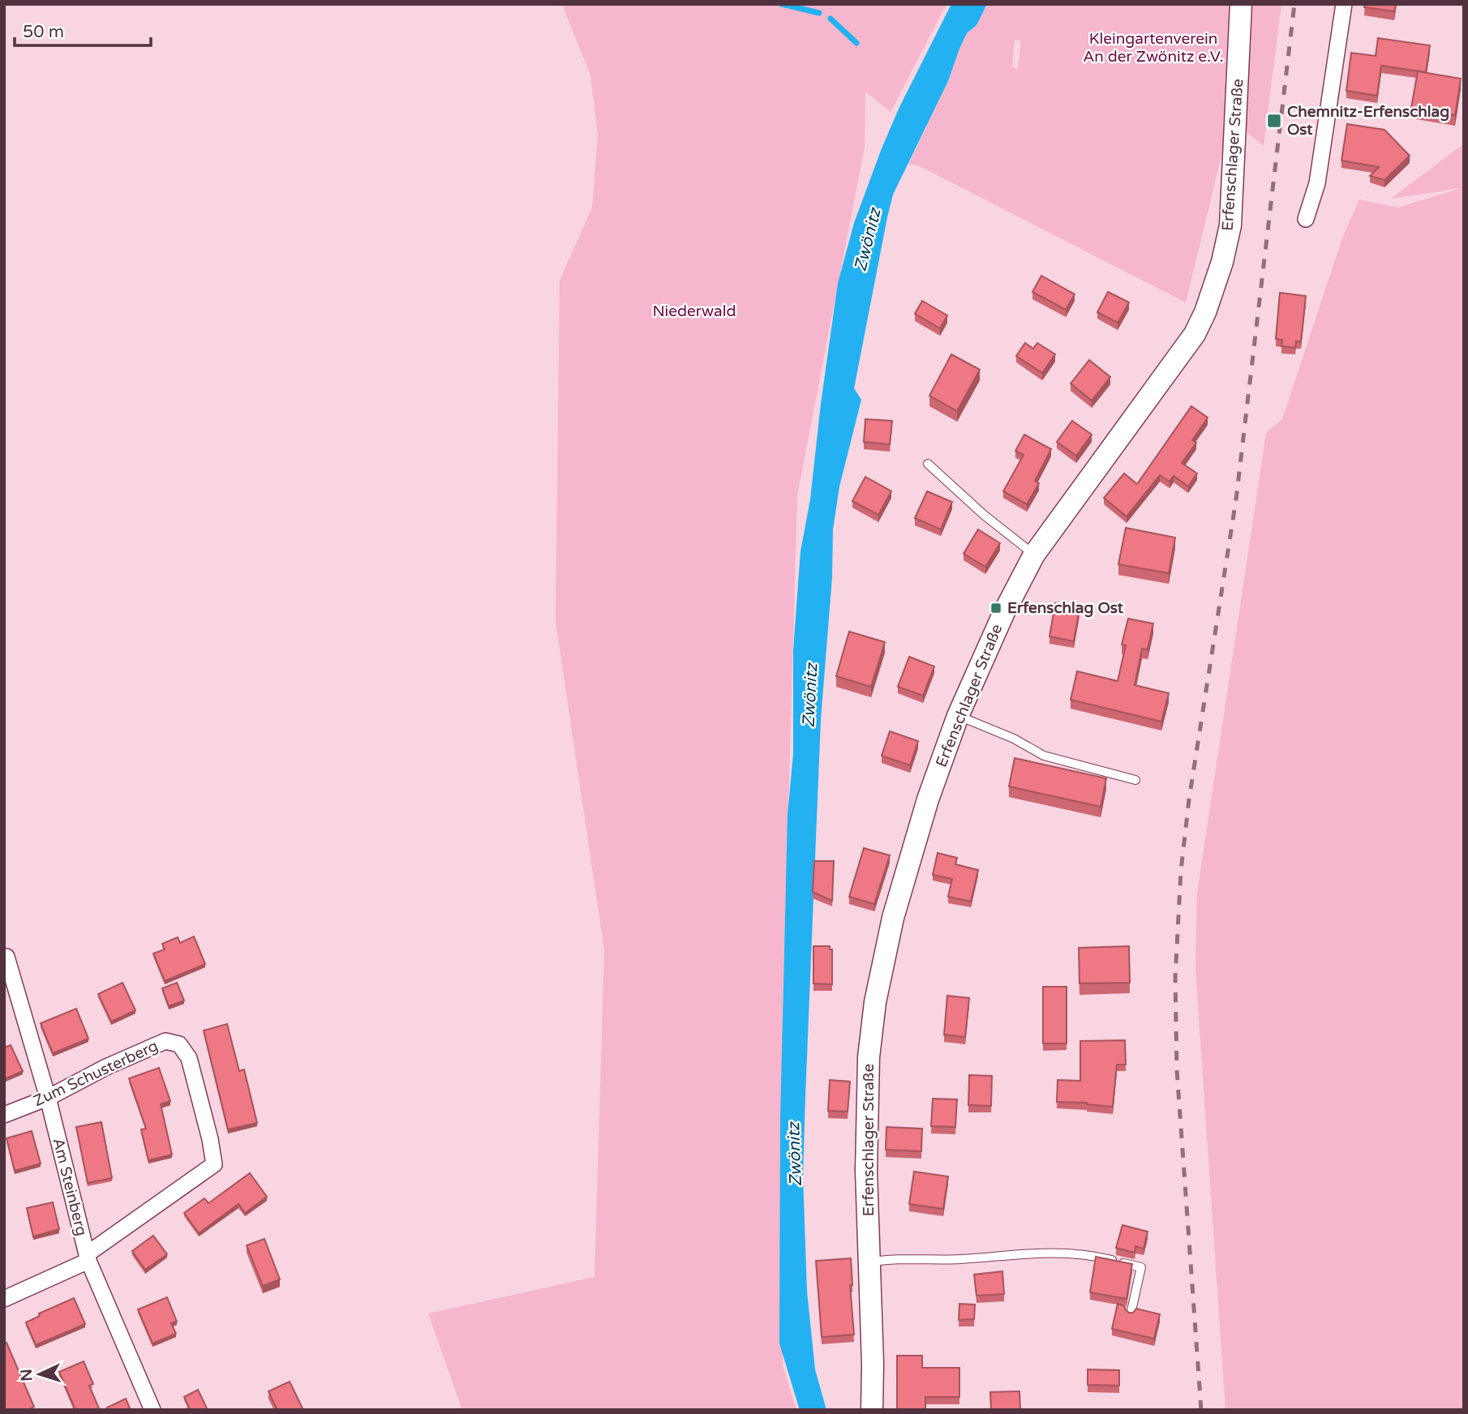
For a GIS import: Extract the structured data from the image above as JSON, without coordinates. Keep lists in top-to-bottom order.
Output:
{
  "streets": {
    "main road": ["Erfenschlager Straße"],
    "street": ["Zum Schusterberg", "Am Steinberg"]
  },
  "crossings": [
    ["Zum Schusterberg", "Am Steinberg"]
  ],
  "water": ["Zwönitz"],
  "parks": ["Kleingartenverein An der Zwönitz e.V.", "Niederwald"],
  "places": {
    "transit": ["Chemnitz-Erfenschlag Ost", "Erfenschlag Ost"]
  },
  "scale_bar": "50 m",
  "north": "left"
}
